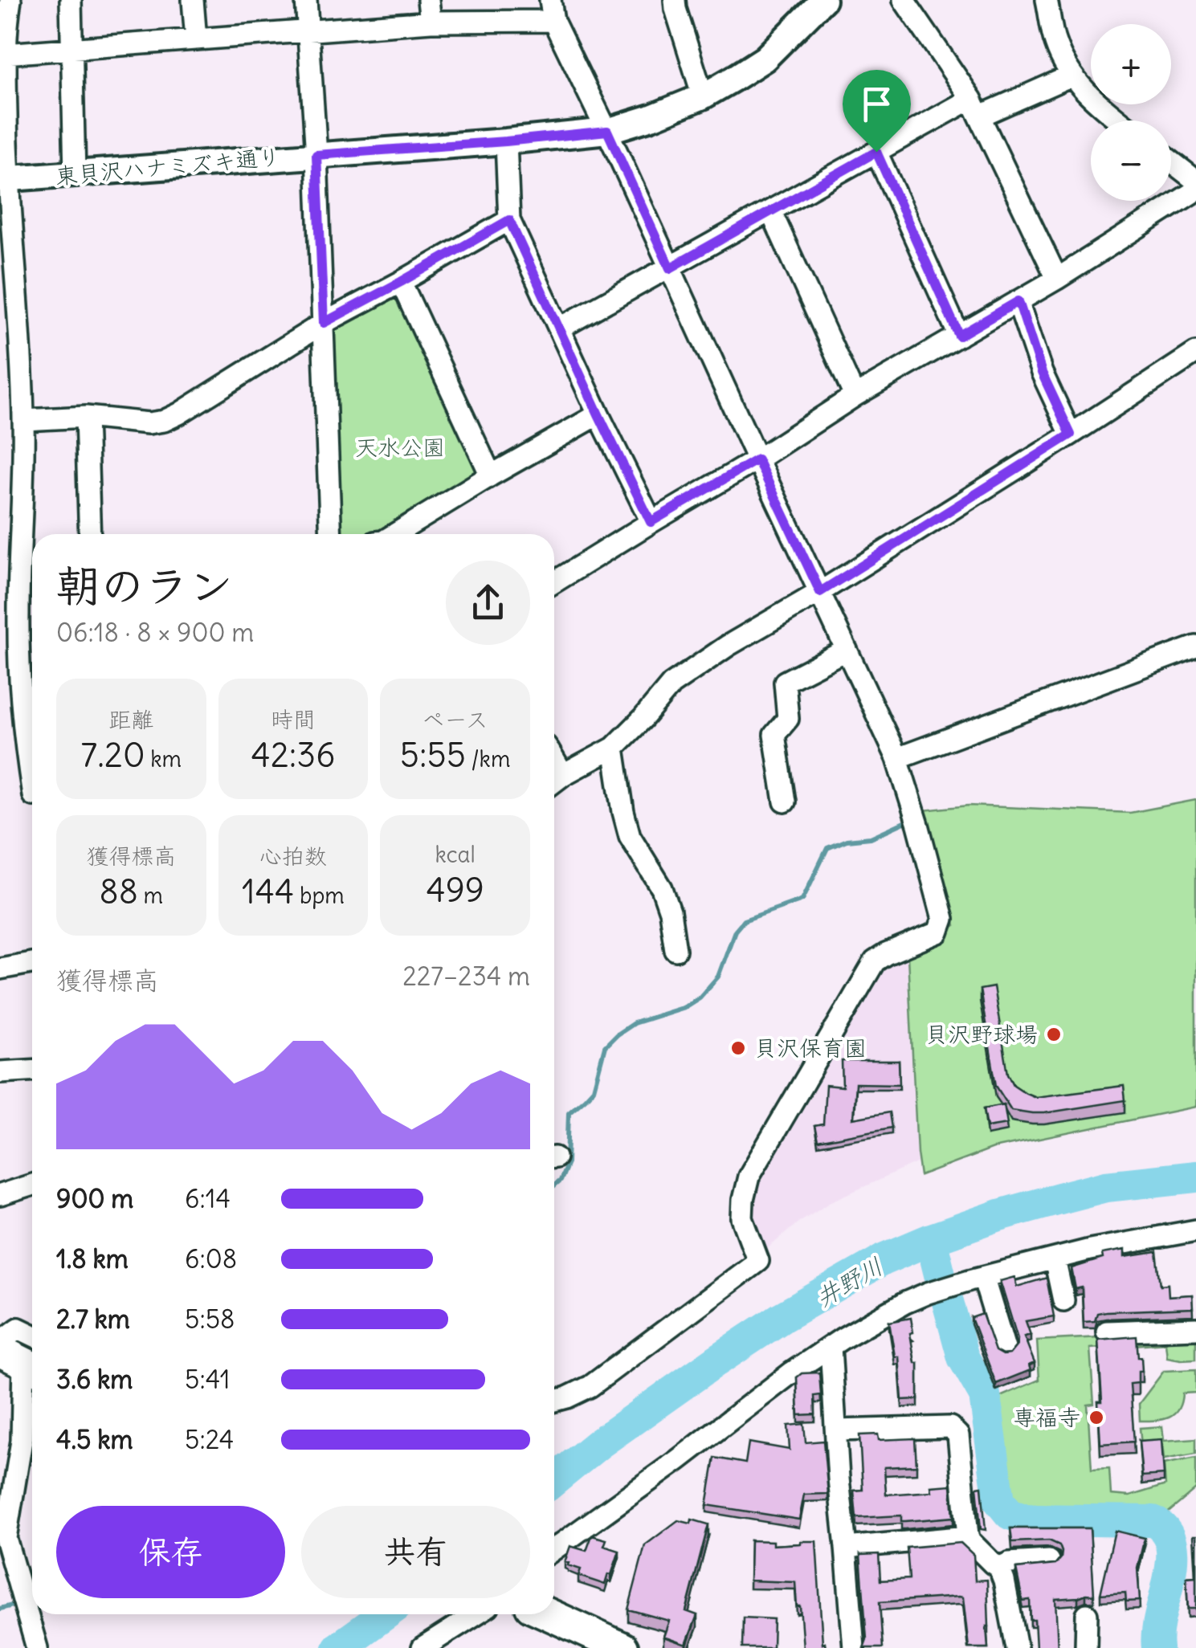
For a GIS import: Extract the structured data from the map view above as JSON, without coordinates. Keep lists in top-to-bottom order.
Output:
{
  "streets": {
    "street": ["東貝沢ハナミズキ通り"]
  },
  "water": ["井野川"],
  "parks": ["天水公園"],
  "places": ["貝沢野球場", "貝沢保育園", "専福寺"],
  "page": {
    "map_buttons": ["+", "−"],
    "heading": ["朝のラン", "06:18 · 8 × 900 m"],
    "stats": [
      ["距離", "7.20 km"],
      ["時間", "42:36"],
      ["ペース", "5:55 /km"],
      ["獲得標高", "88 m"],
      ["心拍数", "144 bpm"],
      ["kcal", "499"]
    ],
    "chart": ["獲得標高", "227–234 m"],
    "list": [
      {
        "name": "900 m",
        "note": "6:14"
      },
      {
        "name": "1.8 km",
        "note": "6:08"
      },
      {
        "name": "2.7 km",
        "note": "5:58"
      },
      {
        "name": "3.6 km",
        "note": "5:41"
      },
      {
        "name": "4.5 km",
        "note": "5:24"
      }
    ],
    "buttons": ["保存", "共有"]
  }
}
